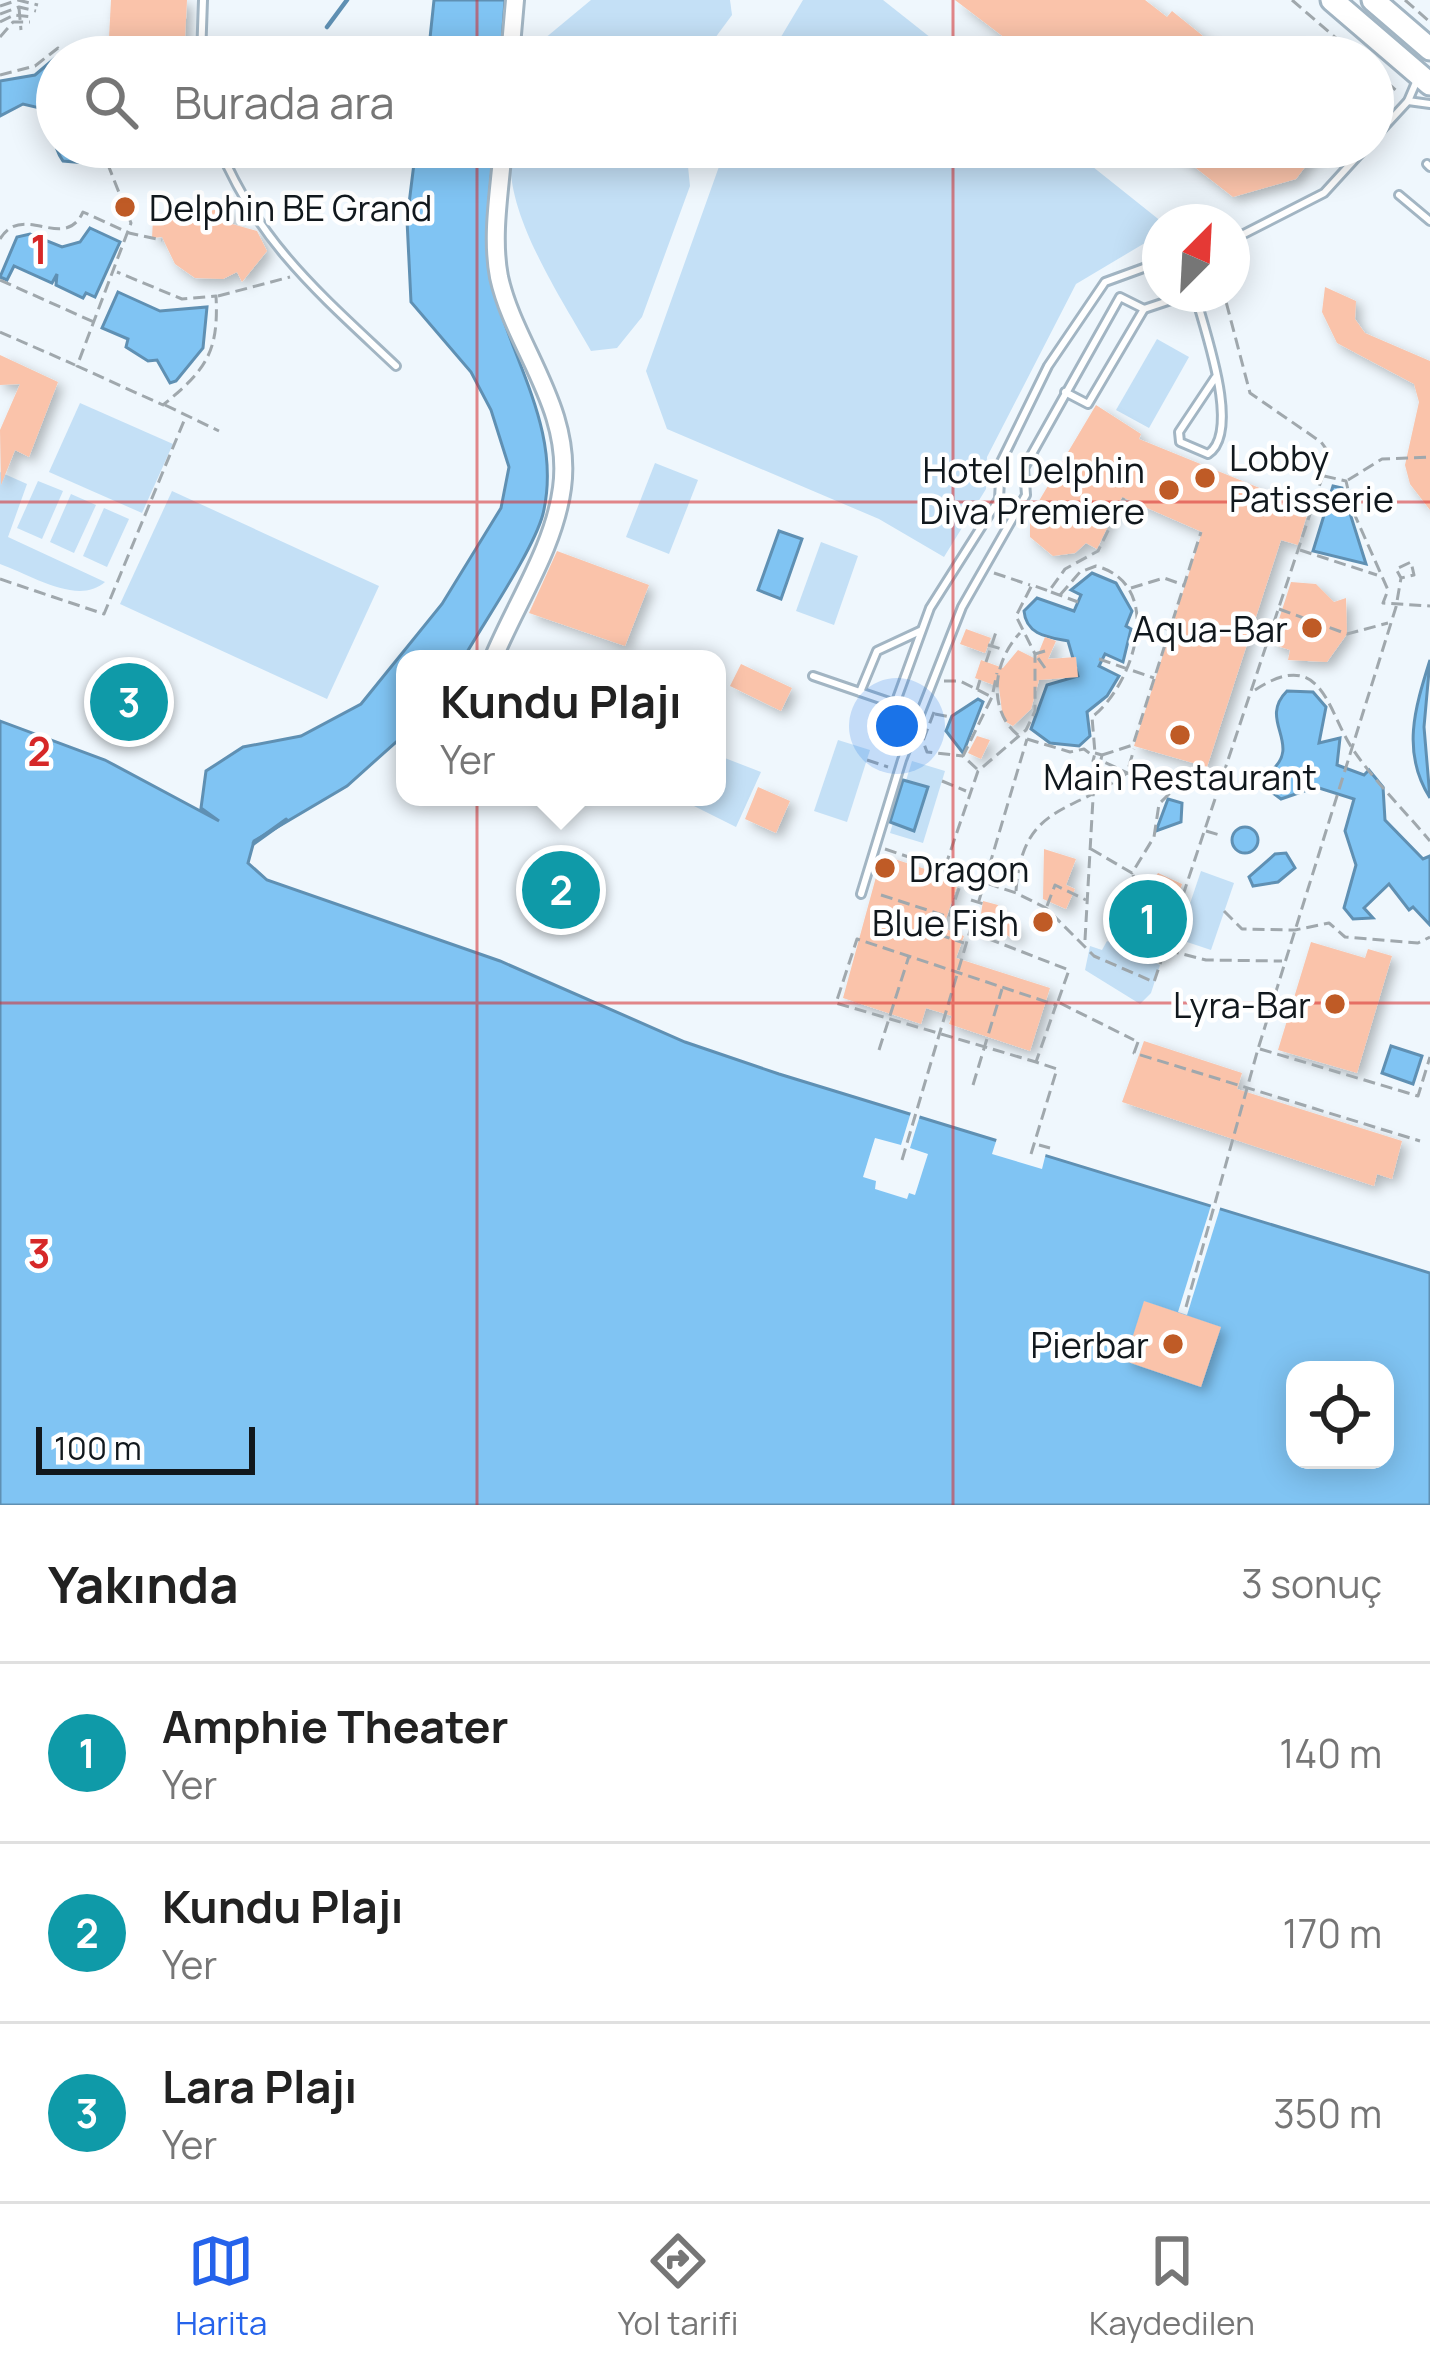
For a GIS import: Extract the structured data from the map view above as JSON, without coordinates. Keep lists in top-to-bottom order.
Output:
{
  "places": [
    "Delphin BE Grand",
    "Lobby Patisserie",
    "Hotel Delphin Diva Premiere",
    "Aqua-Bar",
    "Main Restaurant",
    "Dragon",
    "Blue Fish",
    "Lyra-Bar",
    "Pierbar"
  ],
  "scale_bar": "100 m",
  "north": "top right",
  "page": {
    "search": "Burada ara",
    "popup": ["Kundu Plajı", "Yer"],
    "pins": ["3", "2", "1"],
    "scale": "100 m",
    "heading": ["Yakında", "3 sonuç"],
    "list": [
      {
        "mark": "1",
        "name": "Amphie Theater",
        "note": "Yer",
        "value": "140 m"
      },
      {
        "mark": "2",
        "name": "Kundu Plajı",
        "note": "Yer",
        "value": "170 m"
      },
      {
        "mark": "3",
        "name": "Lara Plajı",
        "note": "Yer",
        "value": "350 m"
      }
    ],
    "nav": ["Harita", "Yol tarifi", "Kaydedilen"]
  },
  "grid": {
    "rows": ["1", "2", "3"]
  }
}
